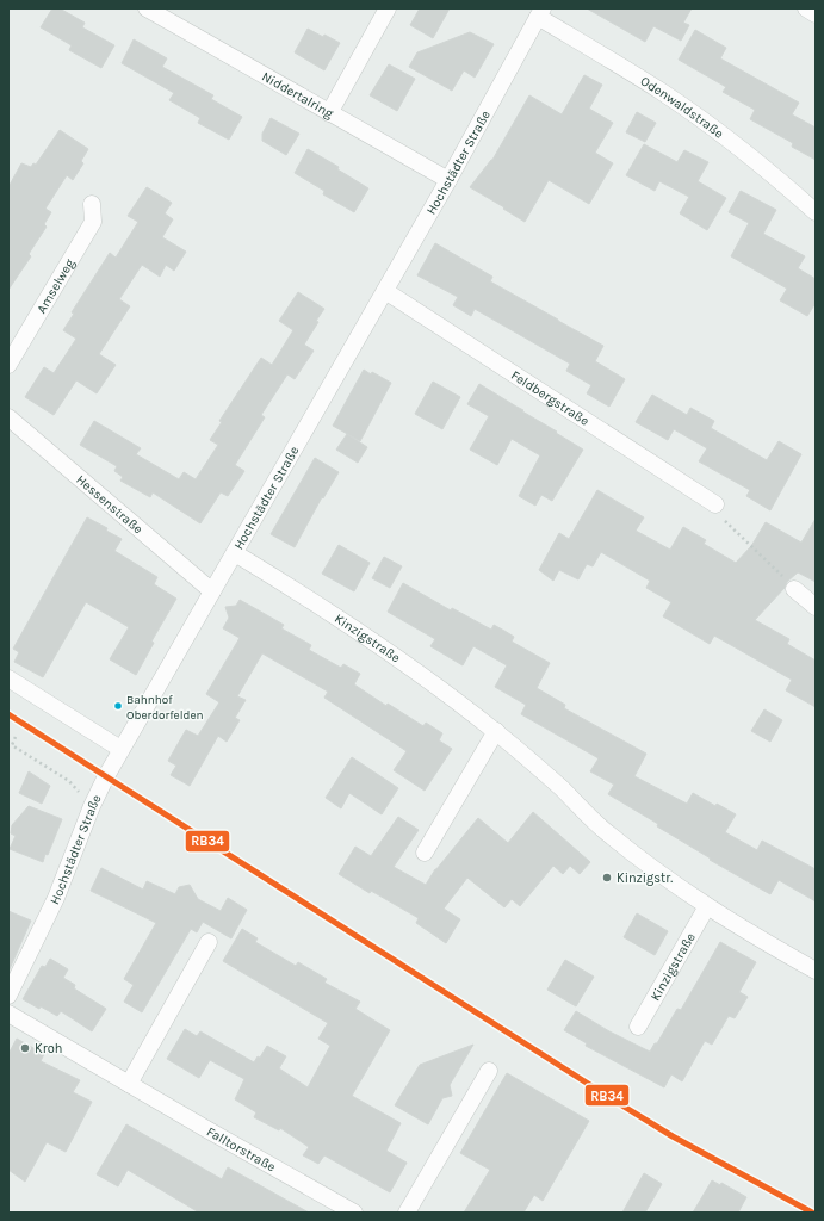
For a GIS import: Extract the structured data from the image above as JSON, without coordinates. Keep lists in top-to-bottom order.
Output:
{
  "streets": {
    "street": [
      "Niddertalring",
      "Odenwaldstraße",
      "Hochstädter Straße",
      "Amselweg",
      "Feldbergstraße",
      "Hessenstraße",
      "Kinzigstraße",
      "Falltorstraße"
    ]
  },
  "crossings": [
    ["Niddertalring", "Hochstädter Straße"],
    ["Odenwaldstraße", "Hochstädter Straße"],
    ["Hochstädter Straße", "Feldbergstraße"],
    ["Hochstädter Straße", "Hessenstraße"],
    ["Hochstädter Straße", "Kinzigstraße"]
  ],
  "places": ["Bahnhof Oberdorfelden", "Kinzigstr.", "Kroh"],
  "lines": ["transit line RB34"]
}
